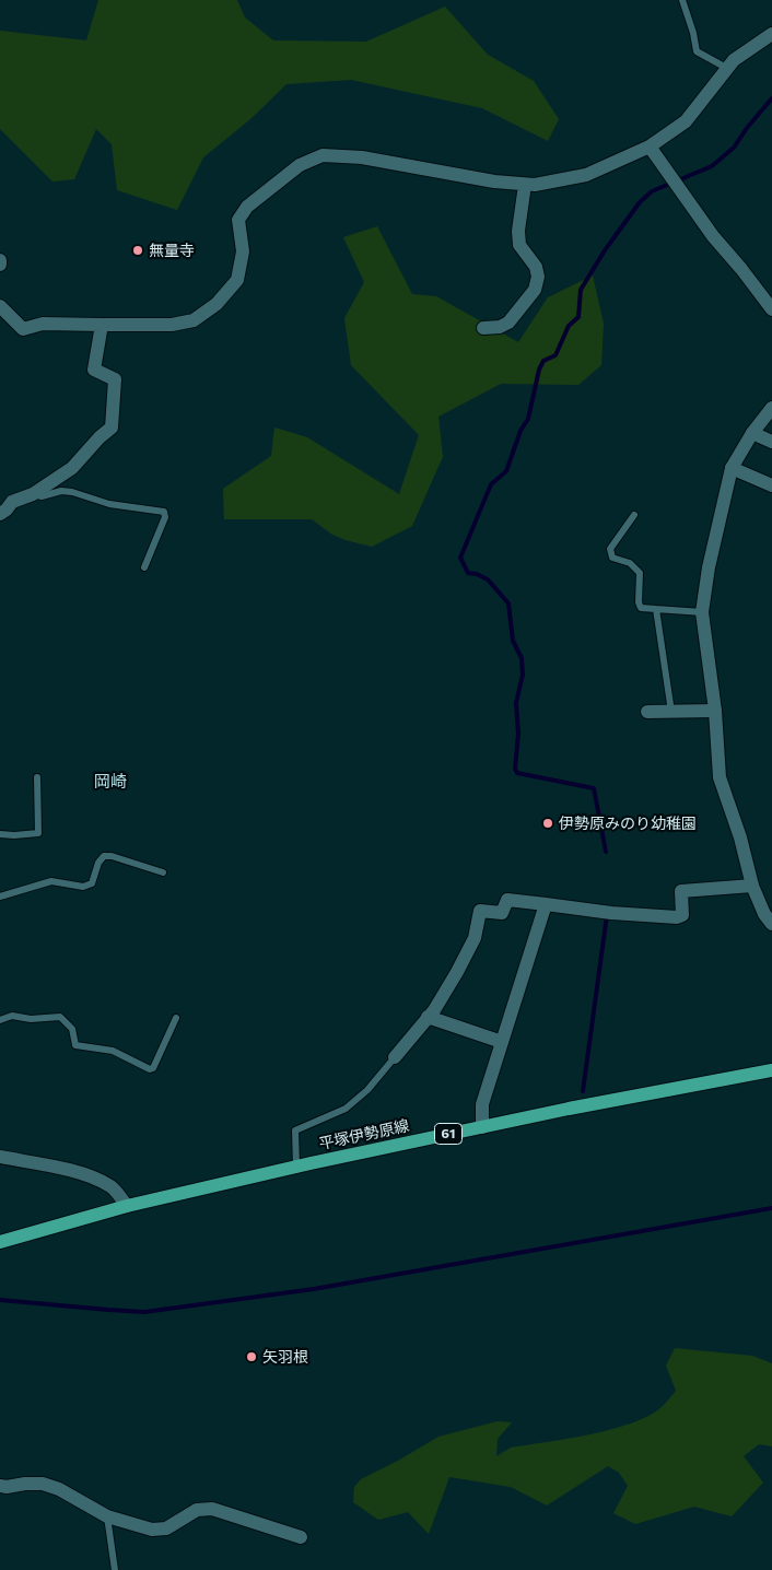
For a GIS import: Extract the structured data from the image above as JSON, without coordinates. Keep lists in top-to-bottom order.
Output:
{
  "streets": {
    "main road": ["61", "平塚伊勢原線"]
  },
  "districts": ["岡崎"],
  "places": ["無量寺", "伊勢原みのり幼稚園", "矢羽根"]
}
